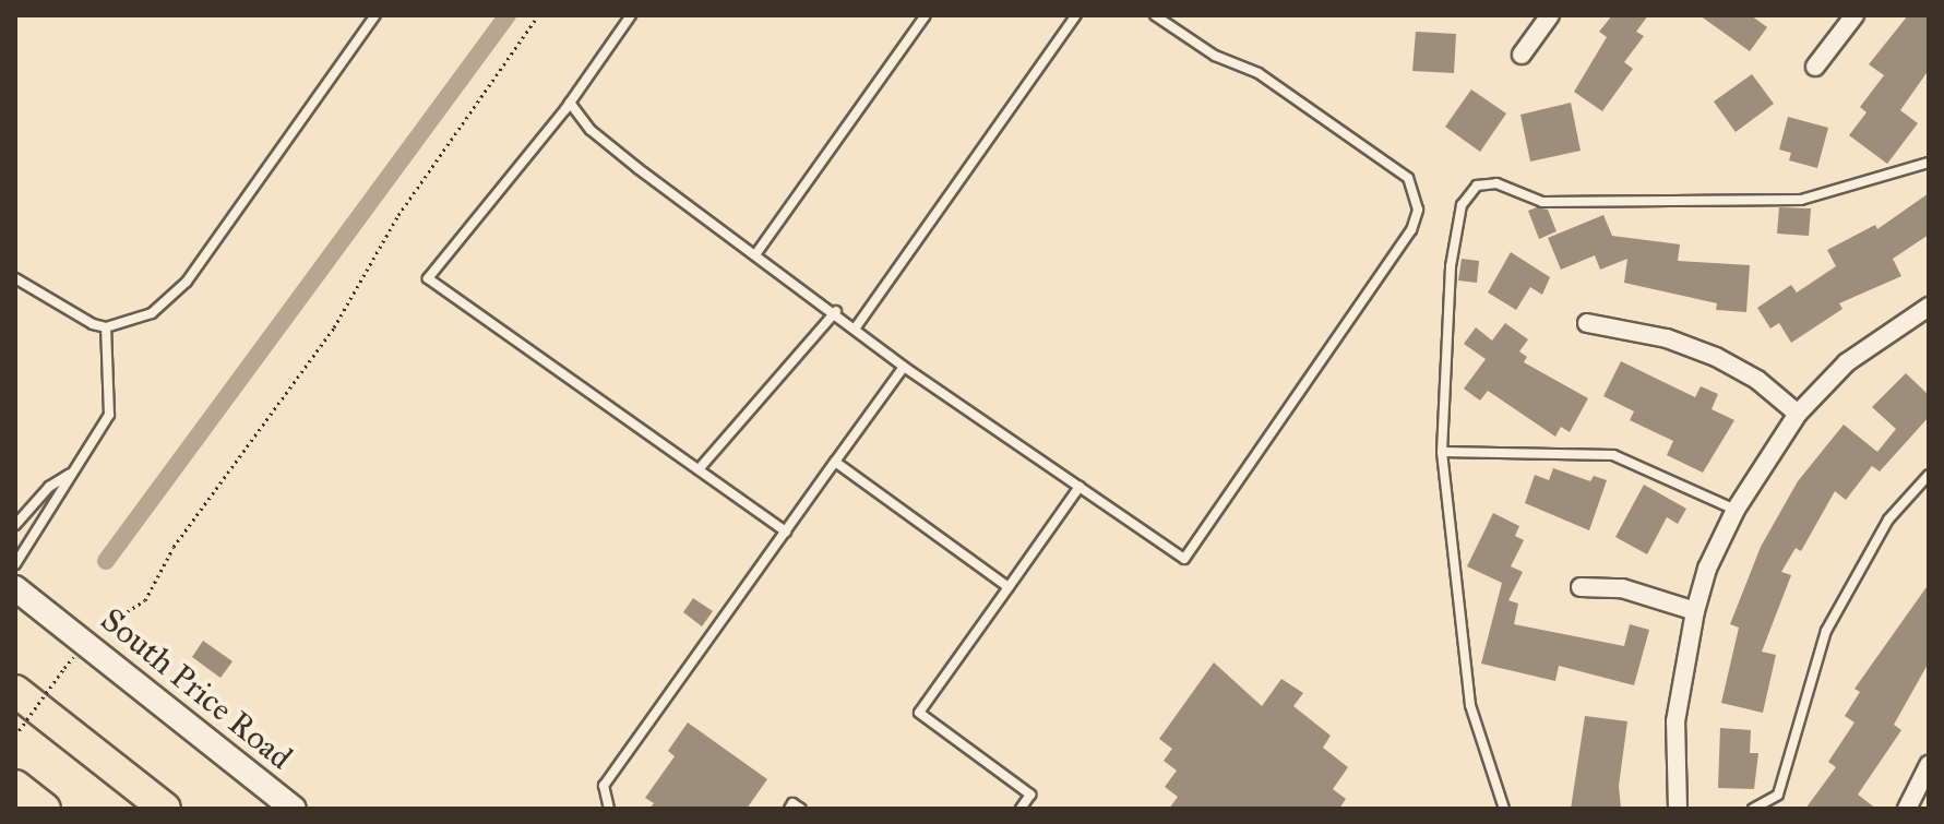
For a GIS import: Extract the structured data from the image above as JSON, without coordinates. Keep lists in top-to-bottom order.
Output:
{
  "streets": {
    "main road": ["South Price Road"]
  }
}
